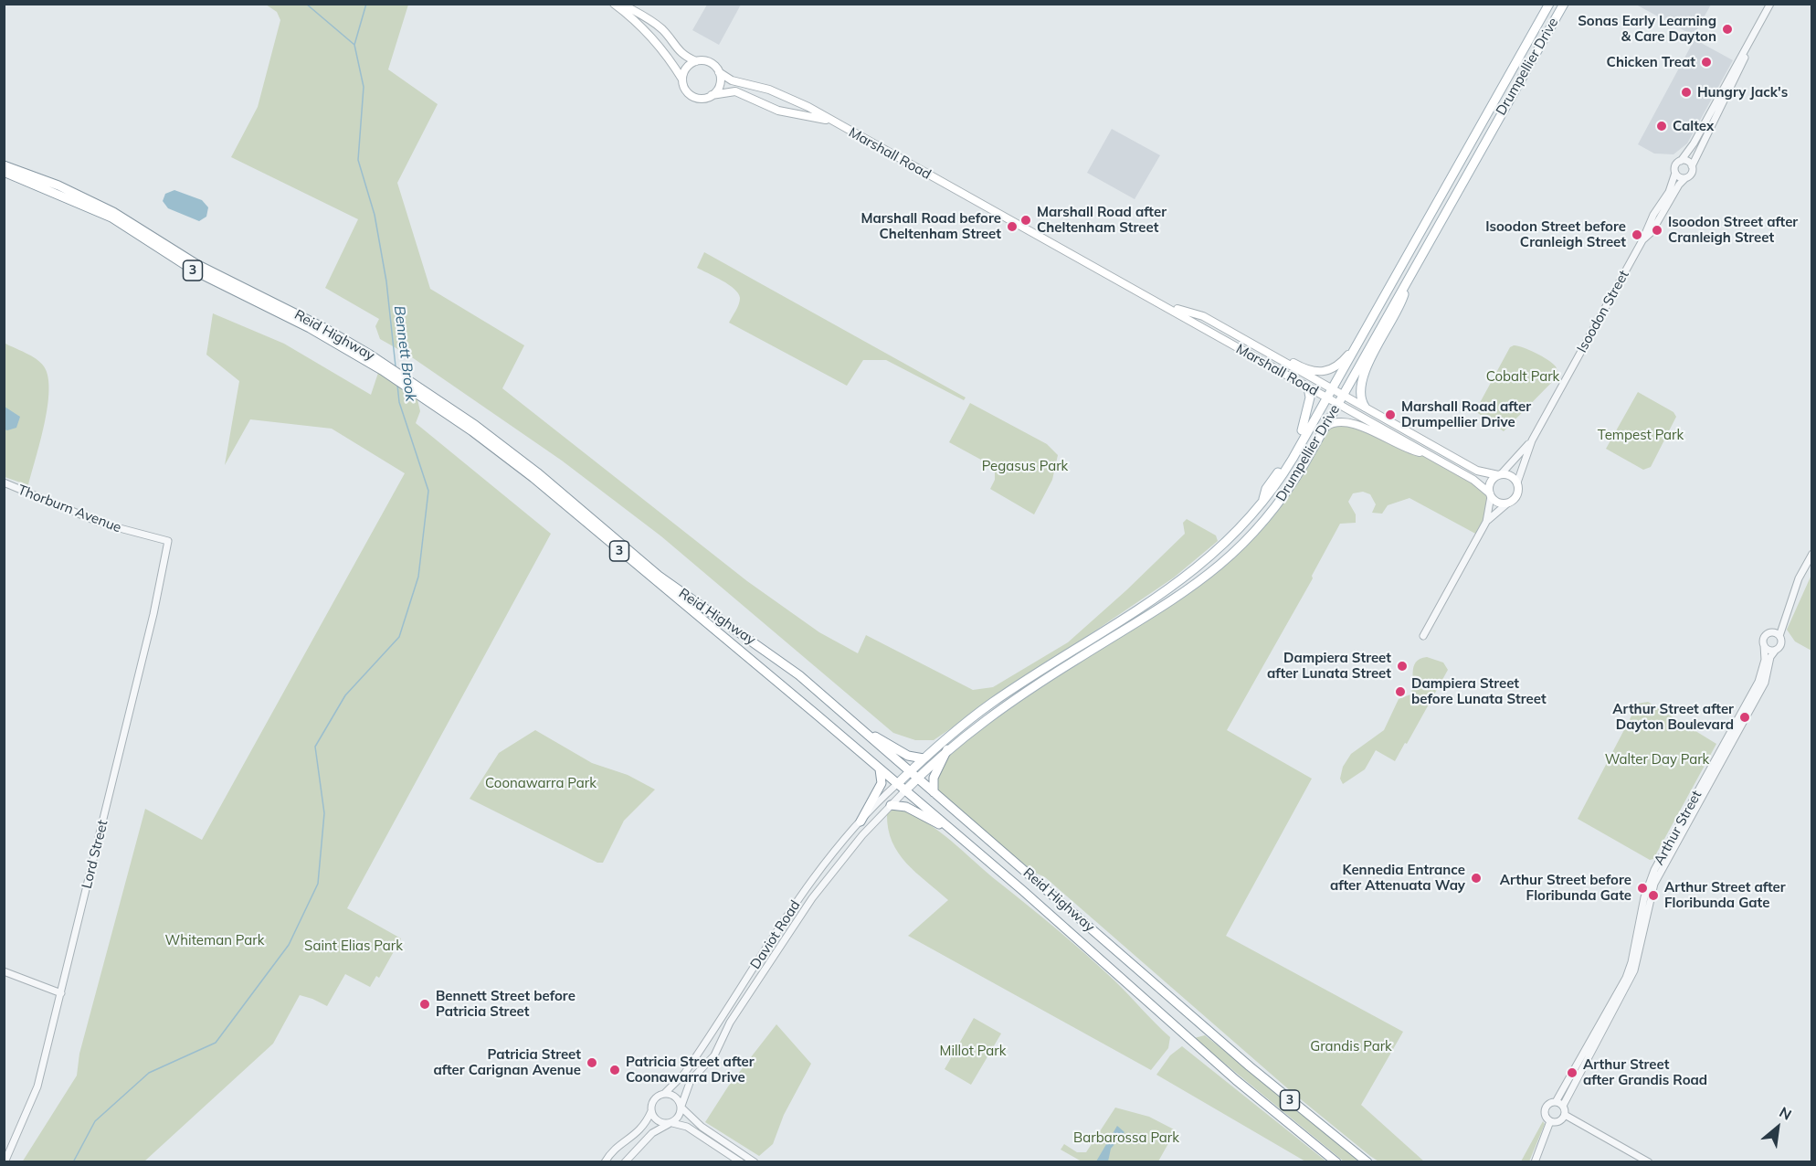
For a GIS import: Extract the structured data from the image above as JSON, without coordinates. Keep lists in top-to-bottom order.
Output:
{
  "streets": {
    "main road": [
      "Drumpellier Drive",
      "Marshall Road",
      "3",
      "Reid Highway"
    ],
    "street": [
      "Isoodon Street",
      "Thorburn Avenue",
      "Arthur Street",
      "Lord Street",
      "Daviot Road"
    ]
  },
  "crossings": [
    ["Drumpellier Drive", "Marshall Road"],
    ["Drumpellier Drive", "Reid Highway"],
    ["Drumpellier Drive", "Daviot Road"],
    ["Marshall Road", "Isoodon Street"],
    ["Reid Highway", "Daviot Road"],
    ["Thorburn Avenue", "Lord Street"]
  ],
  "water": ["Bennett Brook"],
  "parks": [
    "Cobalt Park",
    "Tempest Park",
    "Pegasus Park",
    "Walter Day Park",
    "Coonawarra Park",
    "Whiteman Park",
    "Saint Elias Park",
    "Grandis Park",
    "Millot Park",
    "Barbarossa Park"
  ],
  "places": [
    "Sonas Early Learning & Care Dayton",
    "Chicken Treat",
    "Hungry Jack's",
    "Caltex",
    "Marshall Road after Cheltenham Street",
    "Marshall Road before Cheltenham Street",
    "Isoodon Street after Cranleigh Street",
    "Isoodon Street before Cranleigh Street",
    "Marshall Road after Drumpellier Drive",
    "Dampiera Street after Lunata Street",
    "Dampiera Street before Lunata Street",
    "Arthur Street after Dayton Boulevard",
    "Kennedia Entrance after Attenuata Way",
    "Arthur Street before Floribunda Gate",
    "Arthur Street after Floribunda Gate",
    "Bennett Street before Patricia Street",
    "Patricia Street after Carignan Avenue",
    "Patricia Street after Coonawarra Drive",
    "Arthur Street after Grandis Road"
  ],
  "north": "top right"
}
